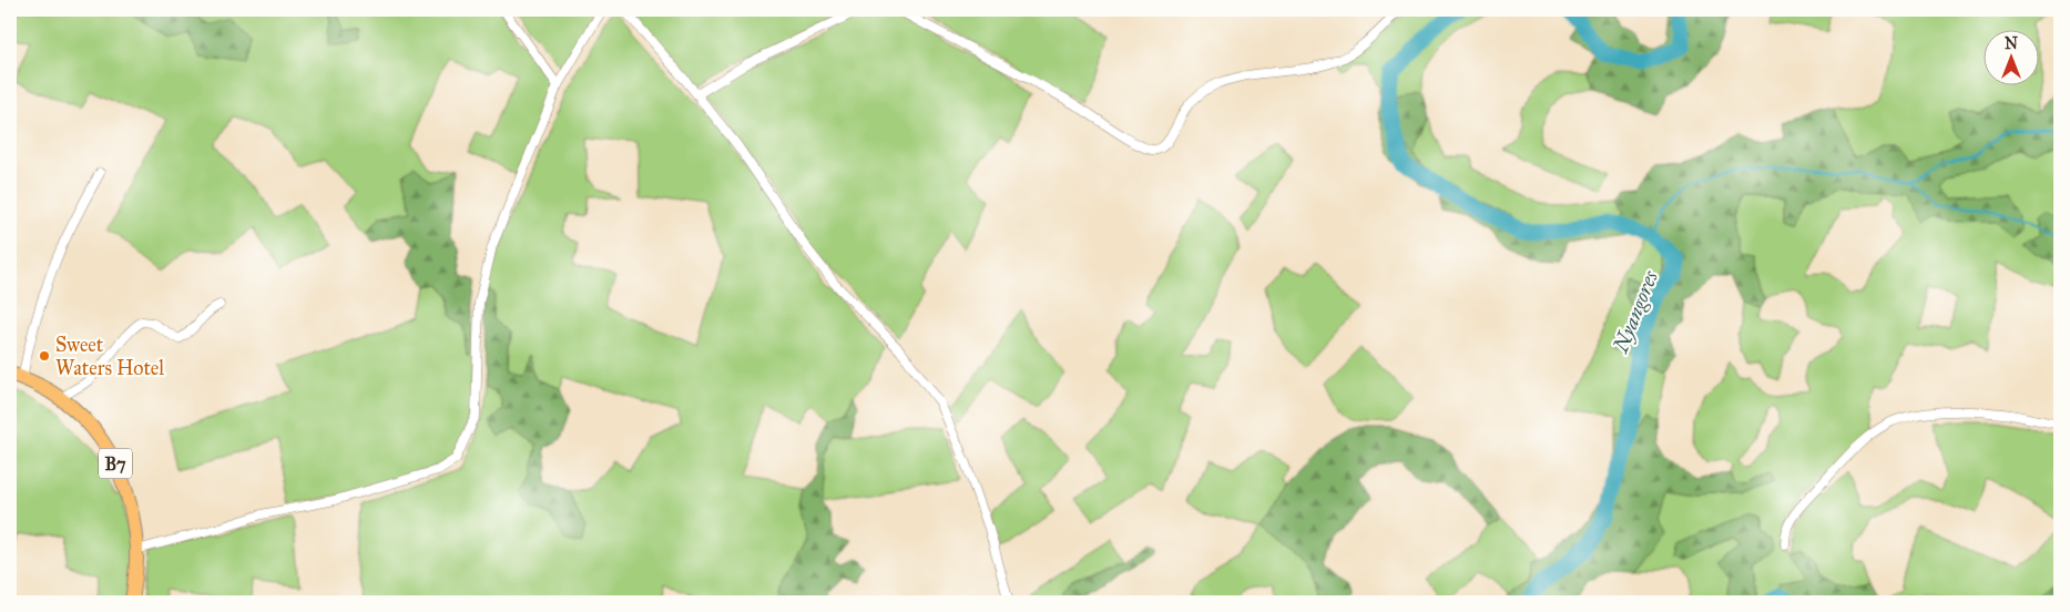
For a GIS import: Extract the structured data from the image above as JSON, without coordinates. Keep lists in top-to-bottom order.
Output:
{
  "streets": {
    "highway": ["B7"]
  },
  "water": ["Nyangores"],
  "places": ["Sweet Waters Hotel"],
  "north": "top"
}
